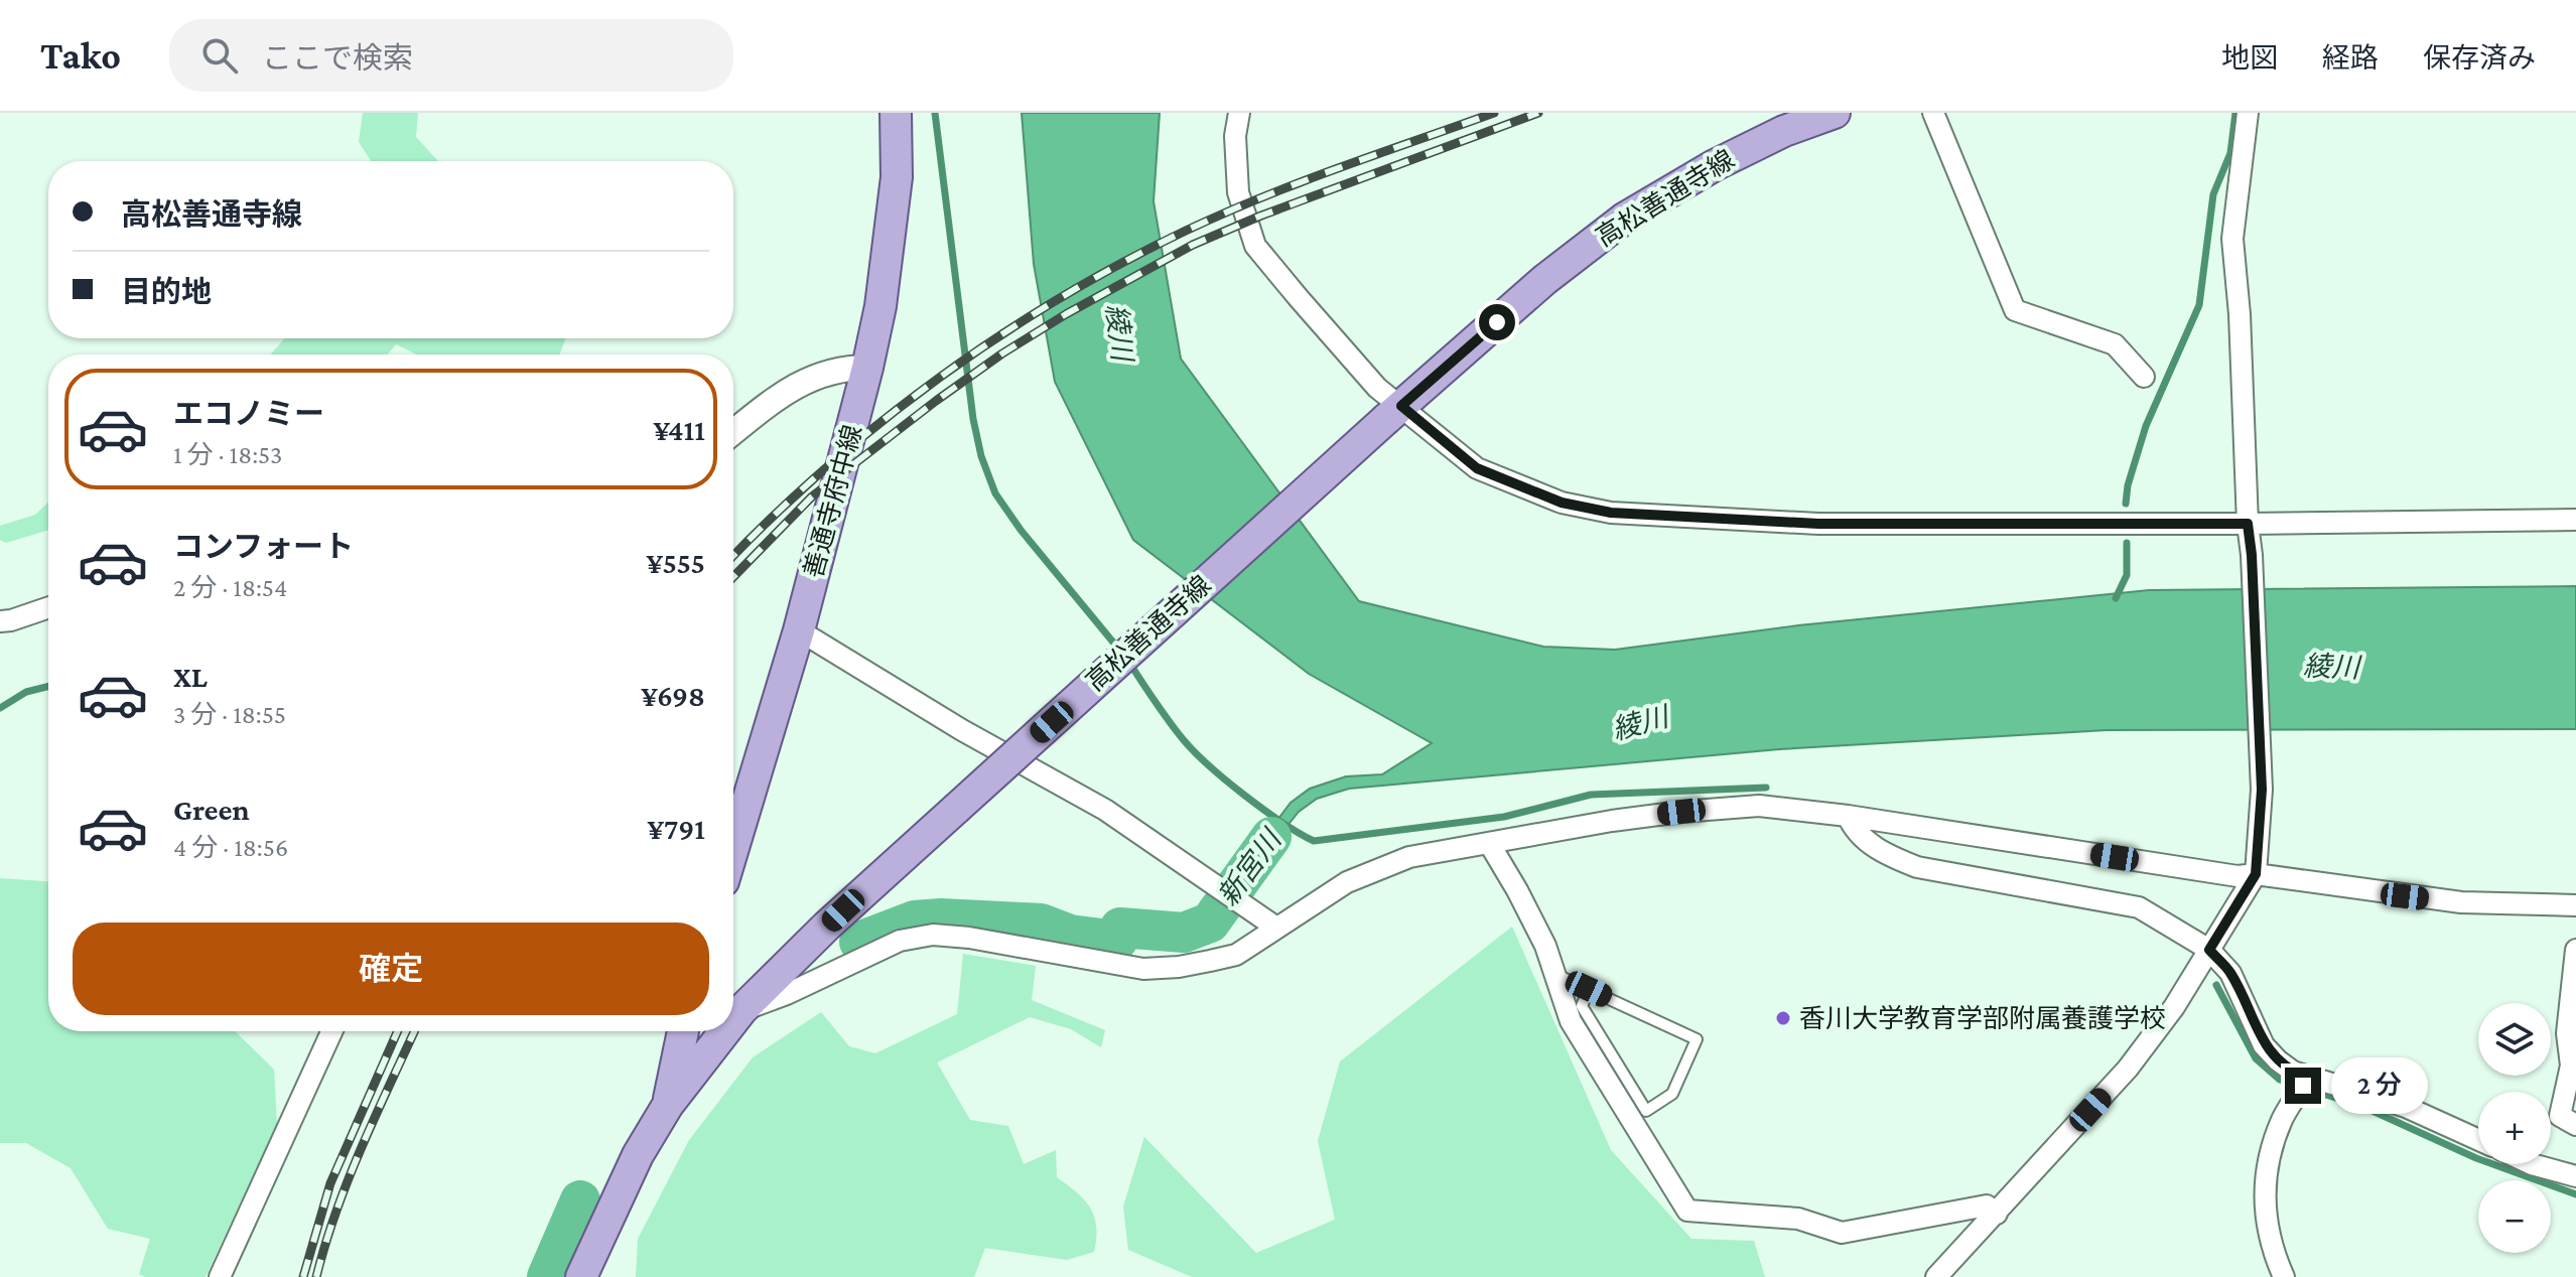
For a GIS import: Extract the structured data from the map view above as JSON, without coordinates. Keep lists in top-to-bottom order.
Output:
{
  "streets": {
    "main road": ["高松善通寺線", "善通寺府中線"]
  },
  "water": ["綾川", "新宮川"],
  "places": ["香川大学教育学部附属養護学校"],
  "page": {
    "header": "Tako",
    "search": "ここで検索",
    "nav": ["地図", "経路", "保存済み"],
    "banner": ["高松善通寺線", "目的地"],
    "list": [
      {
        "name": "エコノミー",
        "note": "1 分 · 18:53",
        "value": "¥411"
      },
      {
        "name": "コンフォート",
        "note": "2 分 · 18:54",
        "value": "¥555"
      },
      {
        "name": "XL",
        "note": "3 分 · 18:55",
        "value": "¥698"
      },
      {
        "name": "Green",
        "note": "4 分 · 18:56",
        "value": "¥791"
      }
    ],
    "buttons": "確定",
    "map_buttons": ["+", "−"],
    "bubble": "2 分"
  }
}
